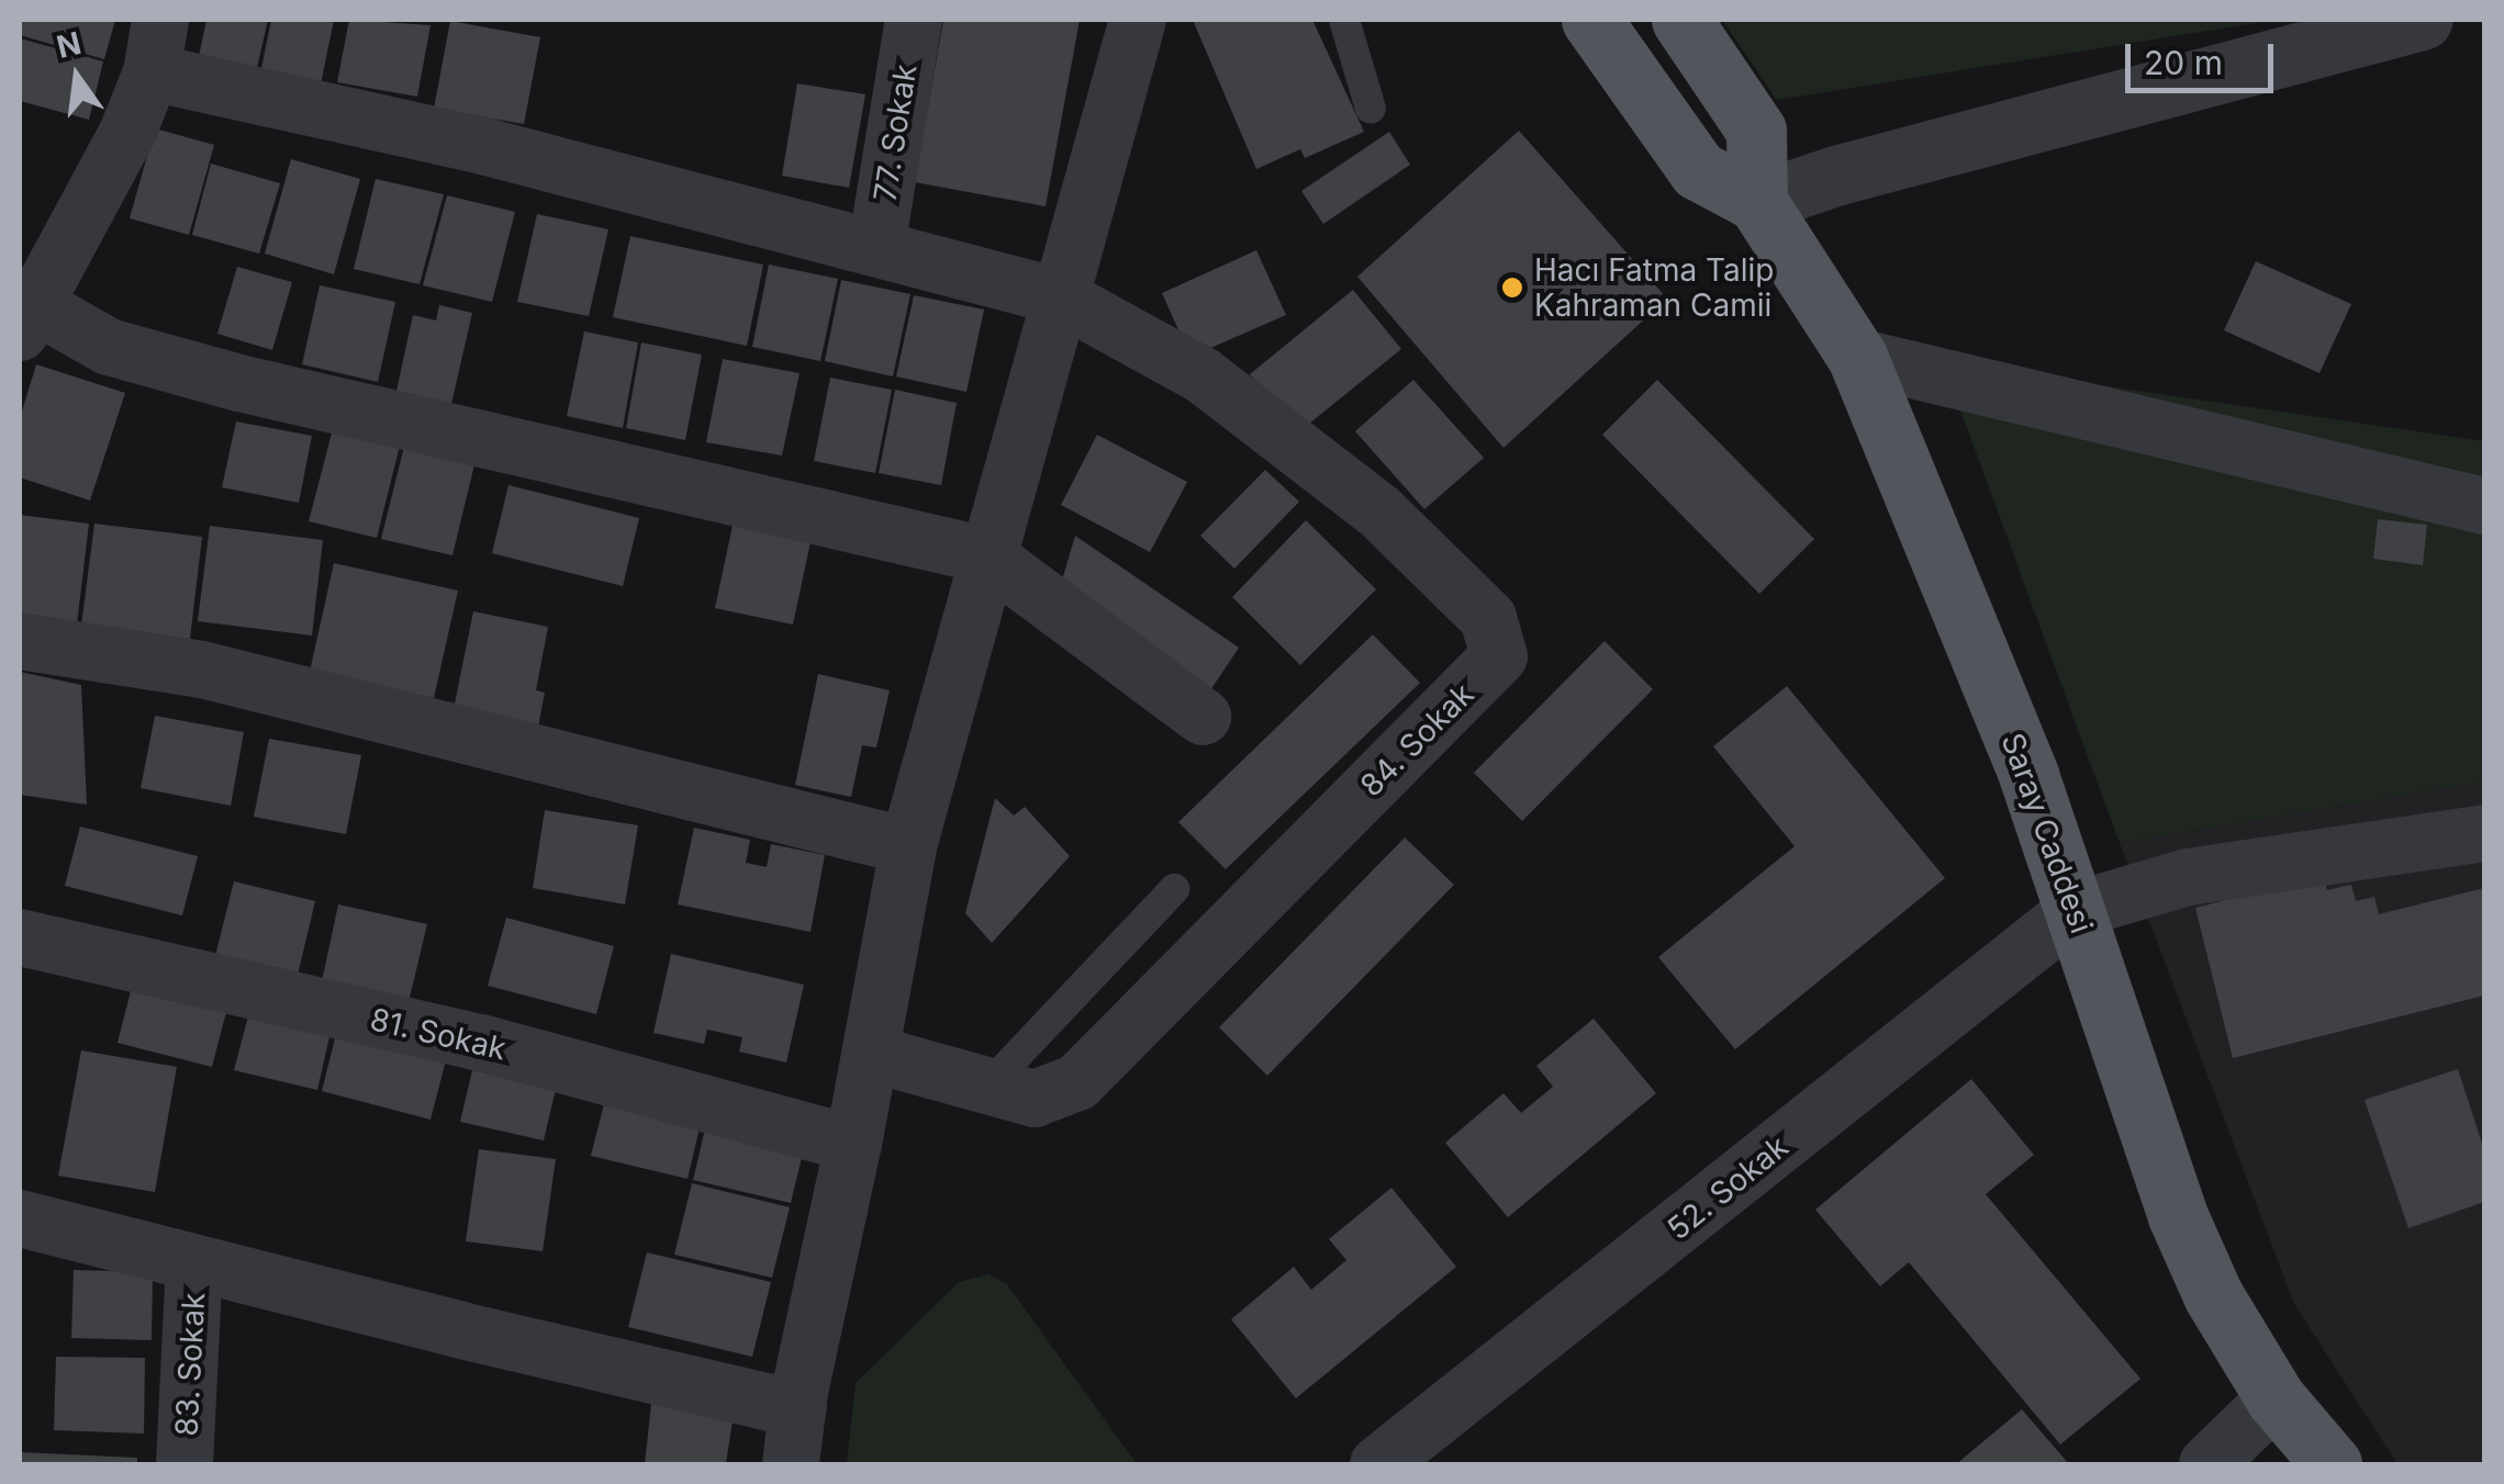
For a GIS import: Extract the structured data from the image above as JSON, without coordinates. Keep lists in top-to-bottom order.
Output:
{
  "streets": {
    "main road": ["Saray Caddesi"],
    "street": [
      "77. Sokak",
      "84. Sokak",
      "81. Sokak",
      "52. Sokak",
      "83. Sokak"
    ]
  },
  "crossings": [
    ["Saray Caddesi", "52. Sokak"]
  ],
  "places": ["Hacı Fatma Talip Kahraman Camii"],
  "scale_bar": "20 m",
  "north": "top"
}
